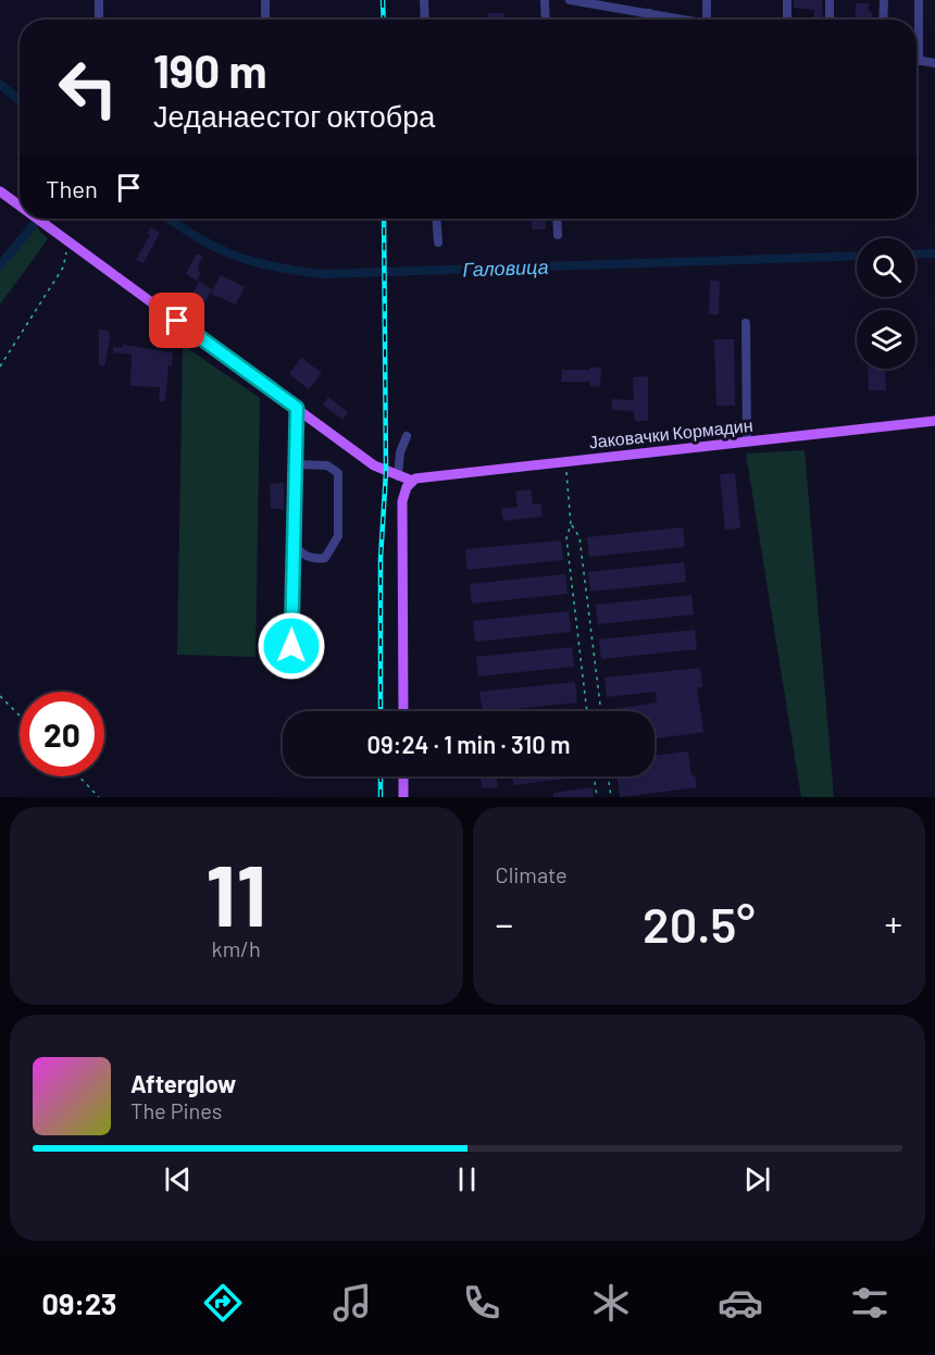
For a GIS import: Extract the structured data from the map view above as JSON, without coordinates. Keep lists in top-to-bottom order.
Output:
{
  "streets": {
    "main road": ["Јаковачки Кормадин"]
  },
  "water": ["Галовица"],
  "page": {
    "turn": ["190 m", "Једанаестог октобра"],
    "then": "Then",
    "limit": "20",
    "trip": "09:24 · 1 min · 310 m",
    "tile": [
      ["11", "km/h"],
      "Climate"
    ],
    "heat": ["−", "20.5°", "+"],
    "song": ["Afterglow", "The Pines"],
    "tabs": "09:23"
  }
}
